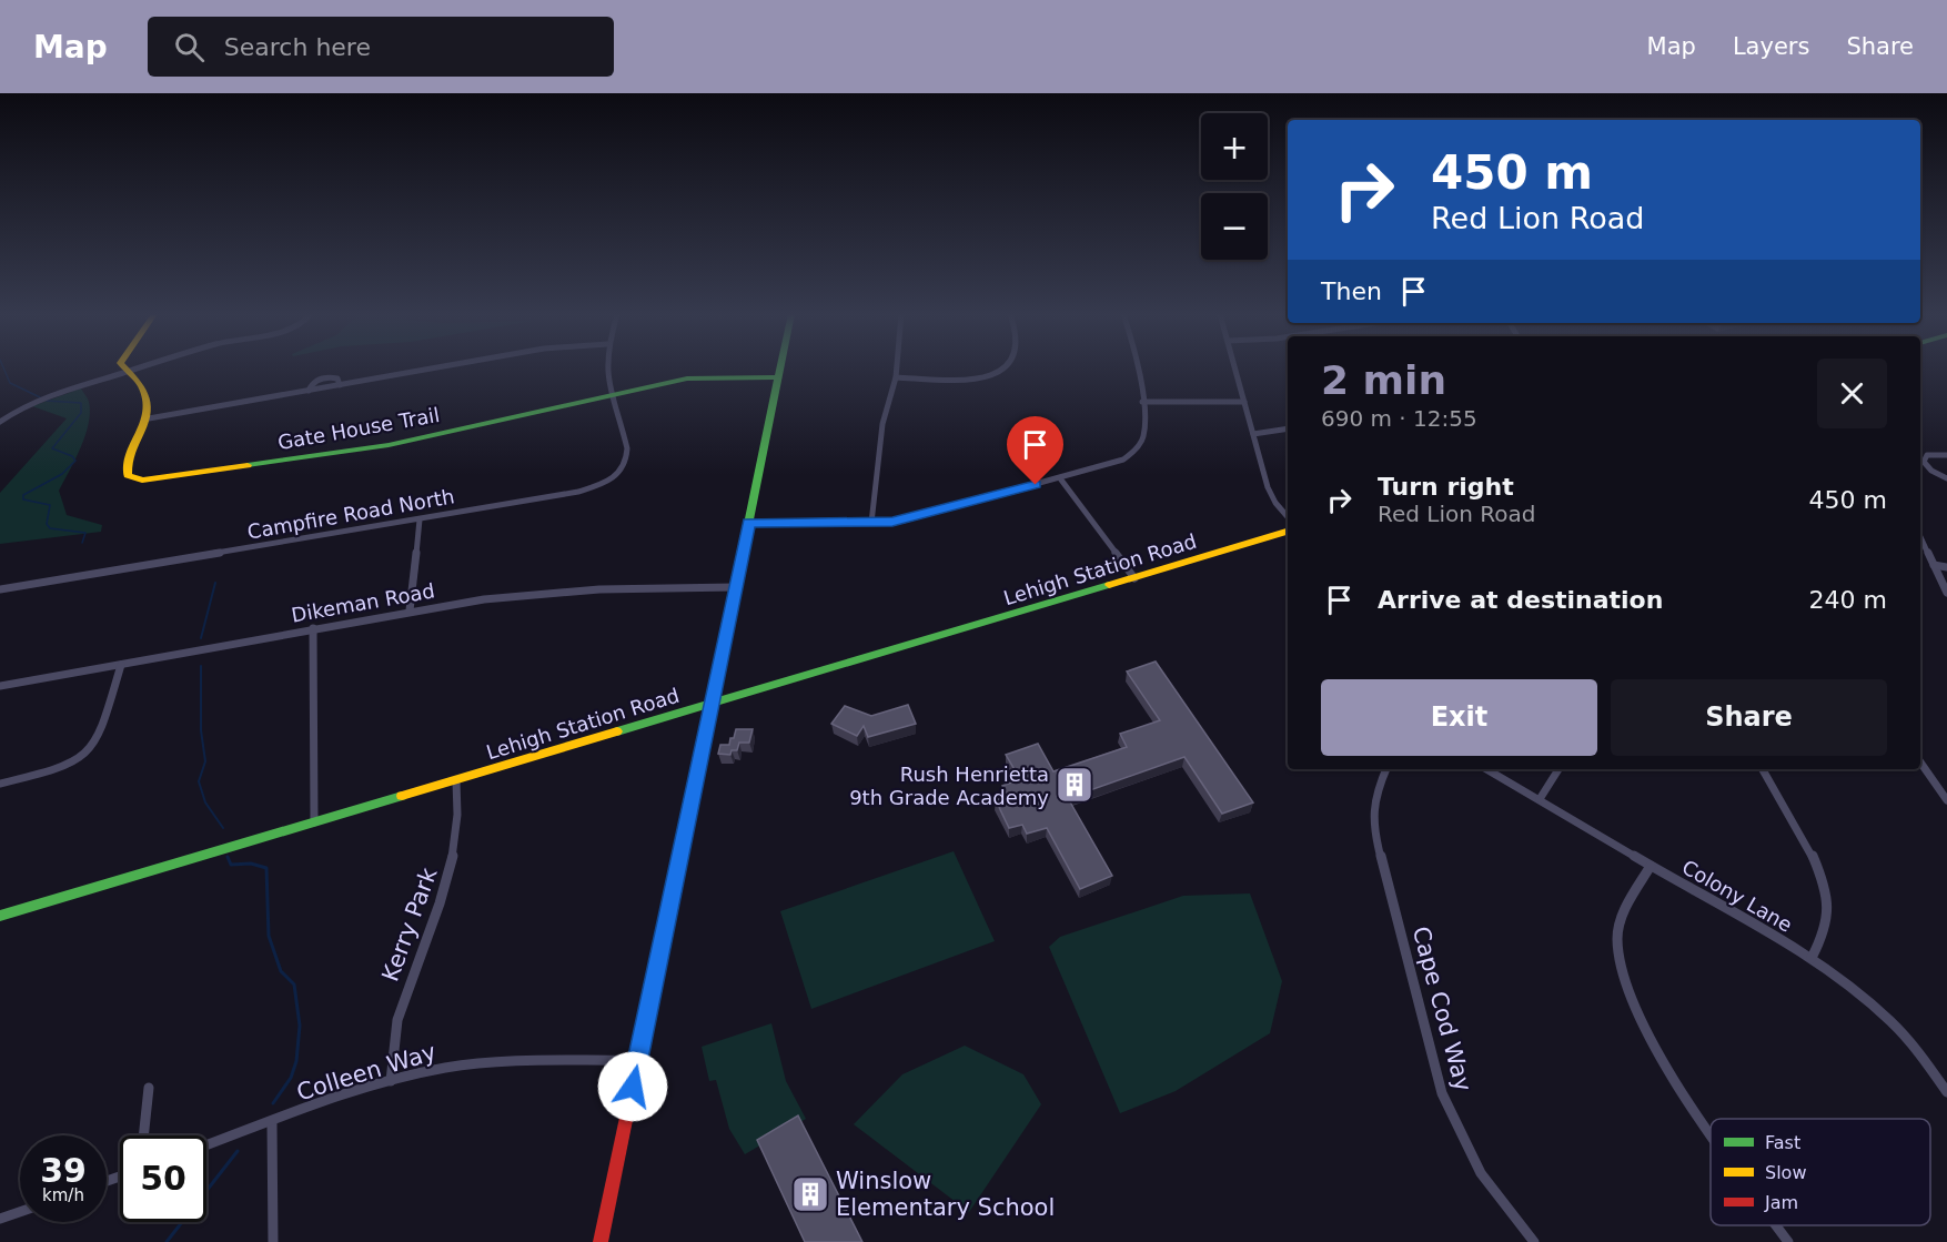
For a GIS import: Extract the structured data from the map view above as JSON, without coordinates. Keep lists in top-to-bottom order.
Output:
{
  "streets": {
    "street": [
      "Gate House Trail",
      "Campfire Road North",
      "Lehigh Station Road",
      "Dikeman Road",
      "Colony Lane",
      "Kerry Park",
      "Cape Cod Way",
      "Colleen Way"
    ]
  },
  "crossings": [
    ["Gate House Trail", "Campfire Road North"],
    ["Lehigh Station Road", "Kerry Park"],
    ["Kerry Park", "Colleen Way"]
  ],
  "places": {
    "building": ["Rush Henrietta 9th Grade Academy", "Winslow Elementary School"]
  },
  "legend": ["Fast", "Slow", "Jam"],
  "page": {
    "header": "Map",
    "search": "Search here",
    "nav": ["Map", "Layers", "Share"],
    "map_buttons": ["+", "−"],
    "turn": ["450 m", "Red Lion Road"],
    "then": "Then",
    "heading": ["2 min", "690 m · 12:55"],
    "list": [
      {
        "name": "Turn right",
        "note": "Red Lion Road",
        "value": "450 m"
      },
      {
        "name": "Arrive at destination",
        "value": "240 m"
      }
    ],
    "buttons": ["Exit", "Share"],
    "speed": "39 km/h",
    "limit": "50"
  }
}
